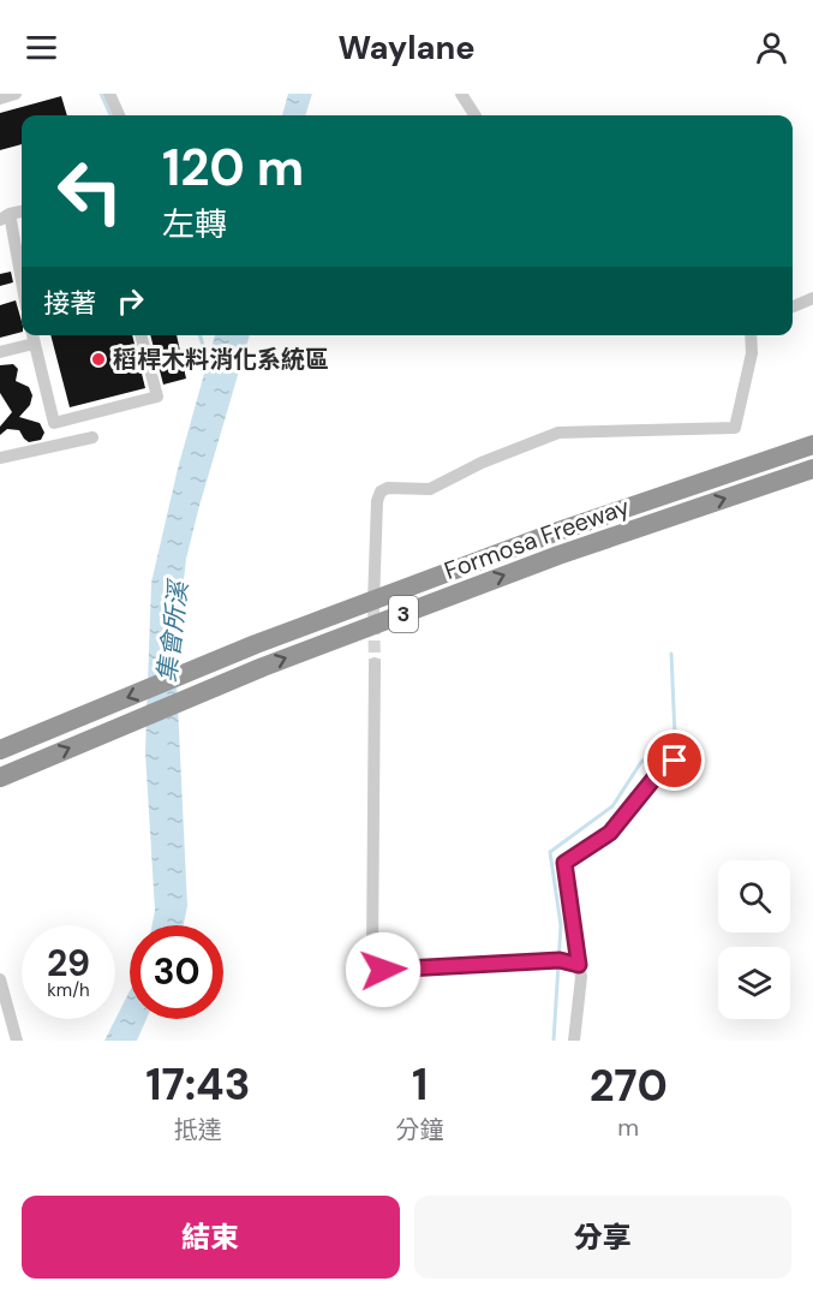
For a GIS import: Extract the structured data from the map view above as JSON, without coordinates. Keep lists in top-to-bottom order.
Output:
{
  "streets": {
    "highway": ["Formosa Freeway", "3"]
  },
  "water": ["集會所溪"],
  "places": ["稻桿木料消化系統區"],
  "page": {
    "header": "Waylane",
    "turn": ["120 m", "左轉"],
    "then": "接著",
    "speed": "29 km/h",
    "limit": "30",
    "eta": [
      "17:43",
      "抵達",
      "1",
      "分鐘",
      "270",
      "m"
    ],
    "buttons": ["結束", "分享"]
  }
}
